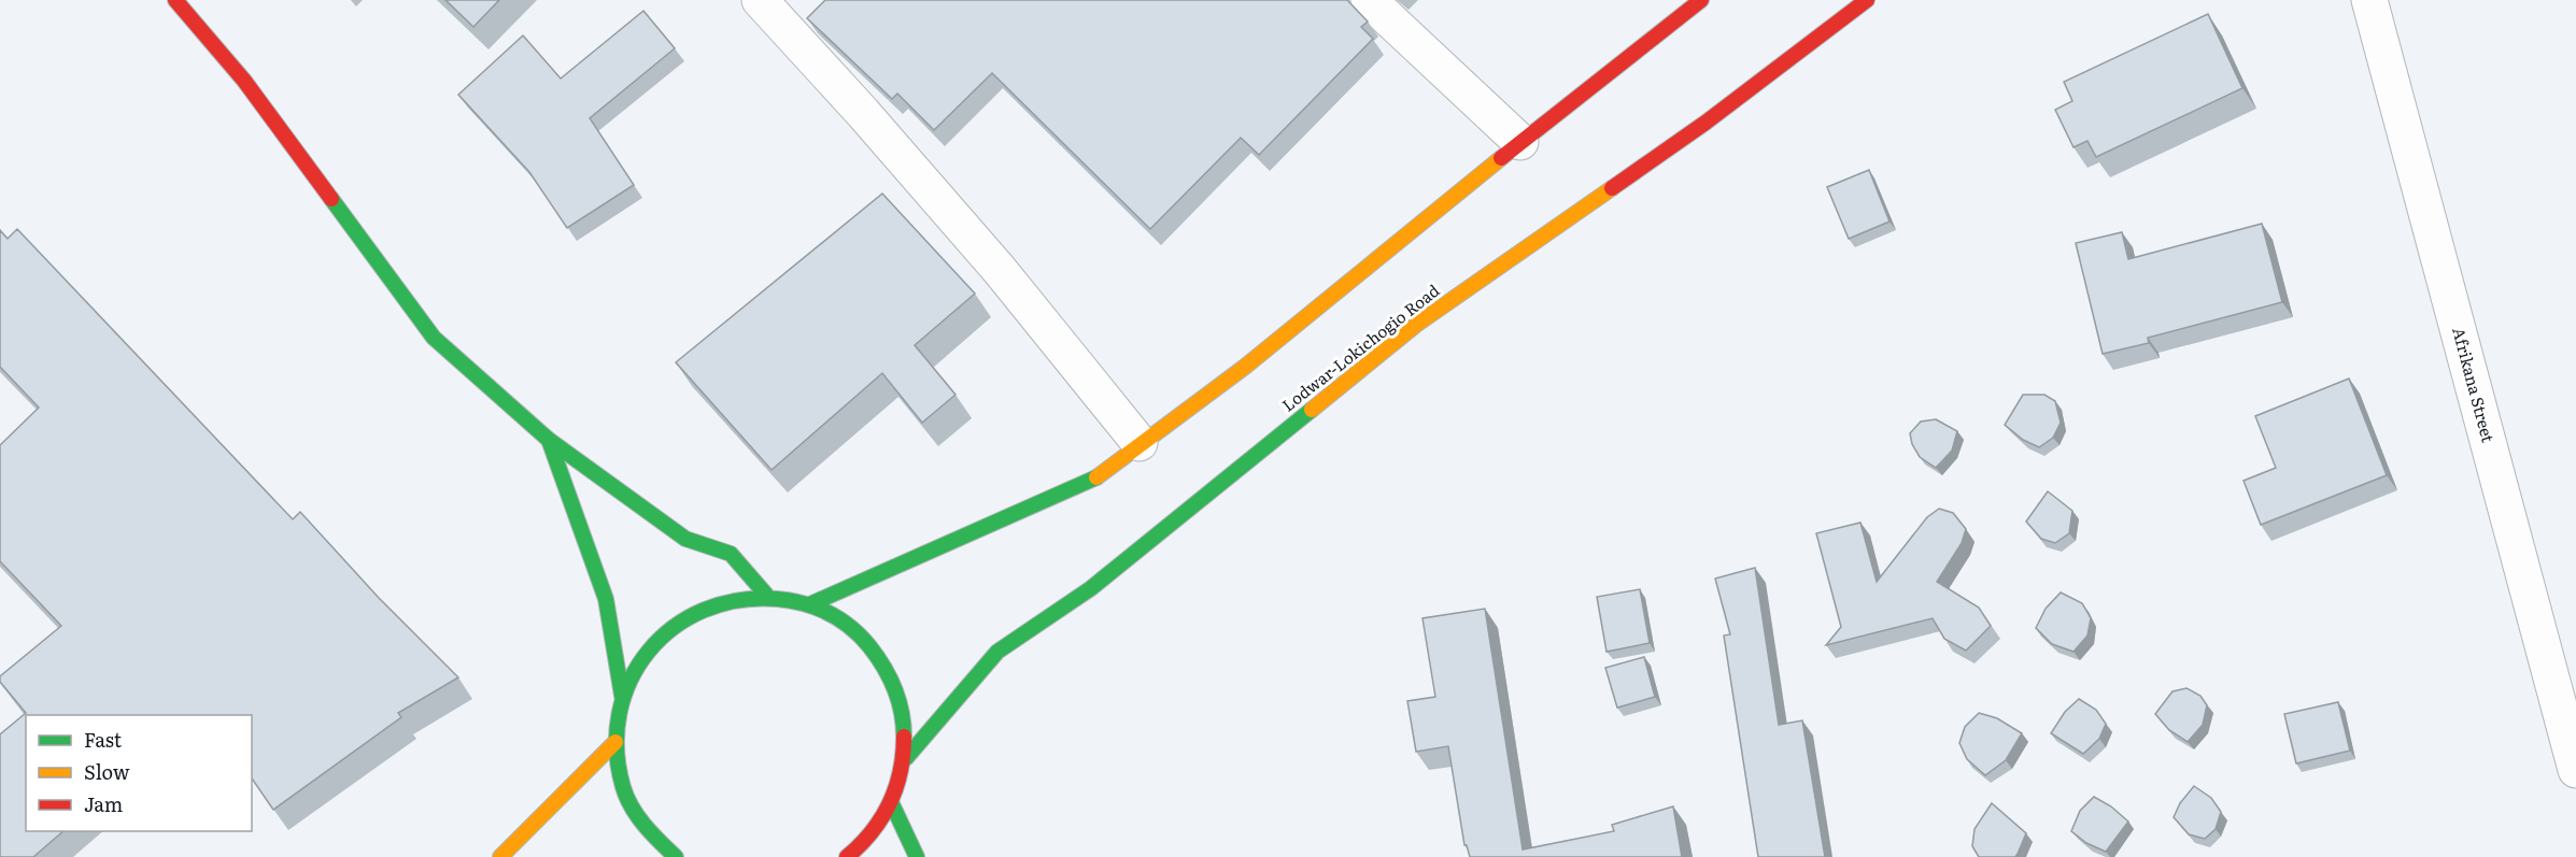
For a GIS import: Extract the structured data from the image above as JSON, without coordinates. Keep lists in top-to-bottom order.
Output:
{
  "streets": {
    "main road": ["Lodwar-Lokichogio Road"],
    "street": ["Afrikana Street"]
  },
  "legend": ["Fast", "Slow", "Jam"]
}
